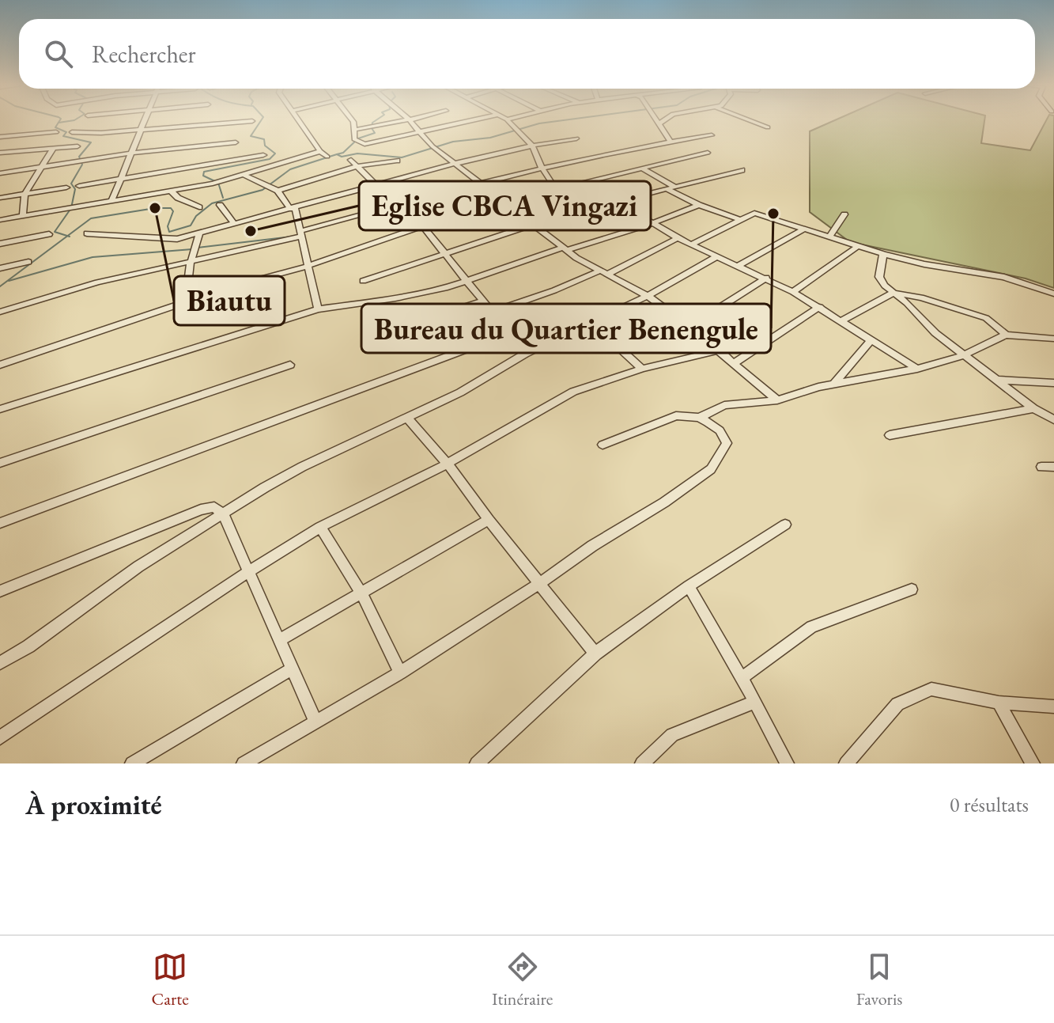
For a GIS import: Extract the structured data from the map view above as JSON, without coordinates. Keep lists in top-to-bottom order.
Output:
{
  "places": ["Biautu", "Bureau du Quartier Benengule", "Eglise CBCA Vingazi"],
  "page": {
    "search": "Rechercher",
    "heading": ["À proximité", "0 résultats"],
    "nav": ["Carte", "Itinéraire", "Favoris"]
  }
}
